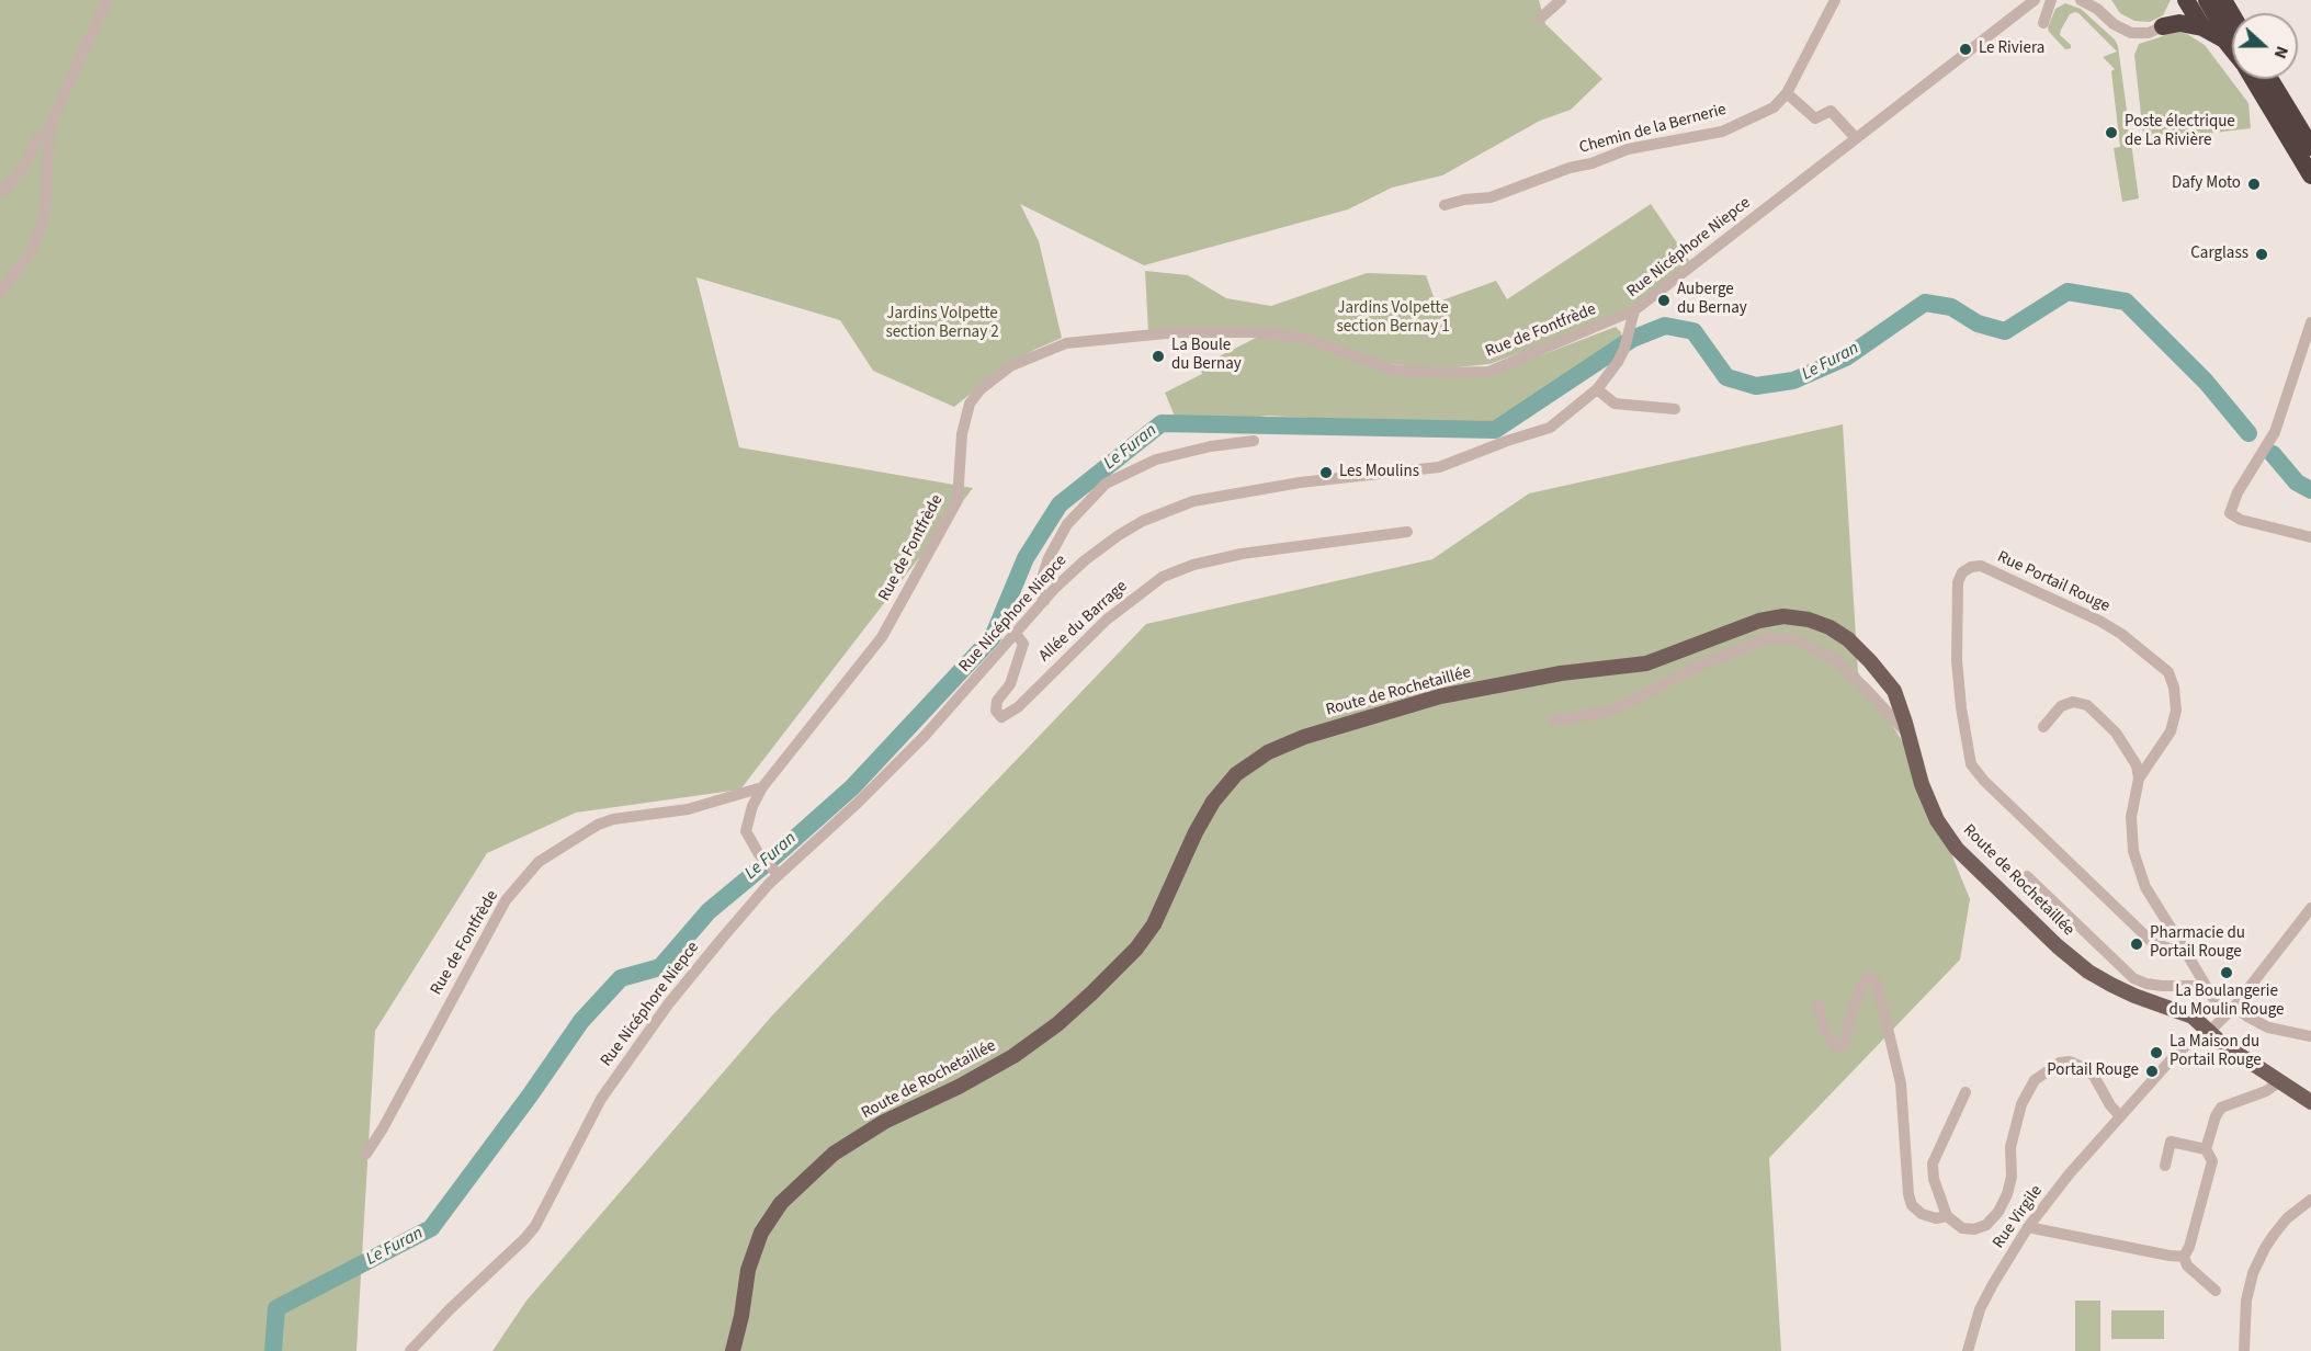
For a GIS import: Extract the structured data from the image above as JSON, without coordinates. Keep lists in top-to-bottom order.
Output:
{
  "streets": {
    "main road": ["Route de Rochetaillée"],
    "street": [
      "Chemin de la Bernerie",
      "Rue Nicéphore Niepce",
      "Rue de Fontfrède",
      "Rue Portail Rouge",
      "Allée du Barrage",
      "Rue Virgile"
    ]
  },
  "crossings": [
    ["Rue Nicéphore Niepce", "Rue de Fontfrède"],
    ["Rue Nicéphore Niepce", "Allée du Barrage"],
    ["Rue Portail Rouge", "Rue Virgile"],
    ["Route de Rochetaillée", "Rue Virgile"]
  ],
  "water": ["Le Furan"],
  "parks": ["Jardins Volpette section Bernay 1", "Jardins Volpette section Bernay 2"],
  "places": [
    "Le Riviera",
    "Poste électrique de La Rivière",
    "Dafy Moto",
    "Carglass",
    "Auberge du Bernay",
    "La Boule du Bernay",
    "Les Moulins",
    "Pharmacie du Portail Rouge",
    "La Boulangerie du Moulin Rouge",
    "La Maison du Portail Rouge",
    "Portail Rouge"
  ],
  "north": "right"
}
